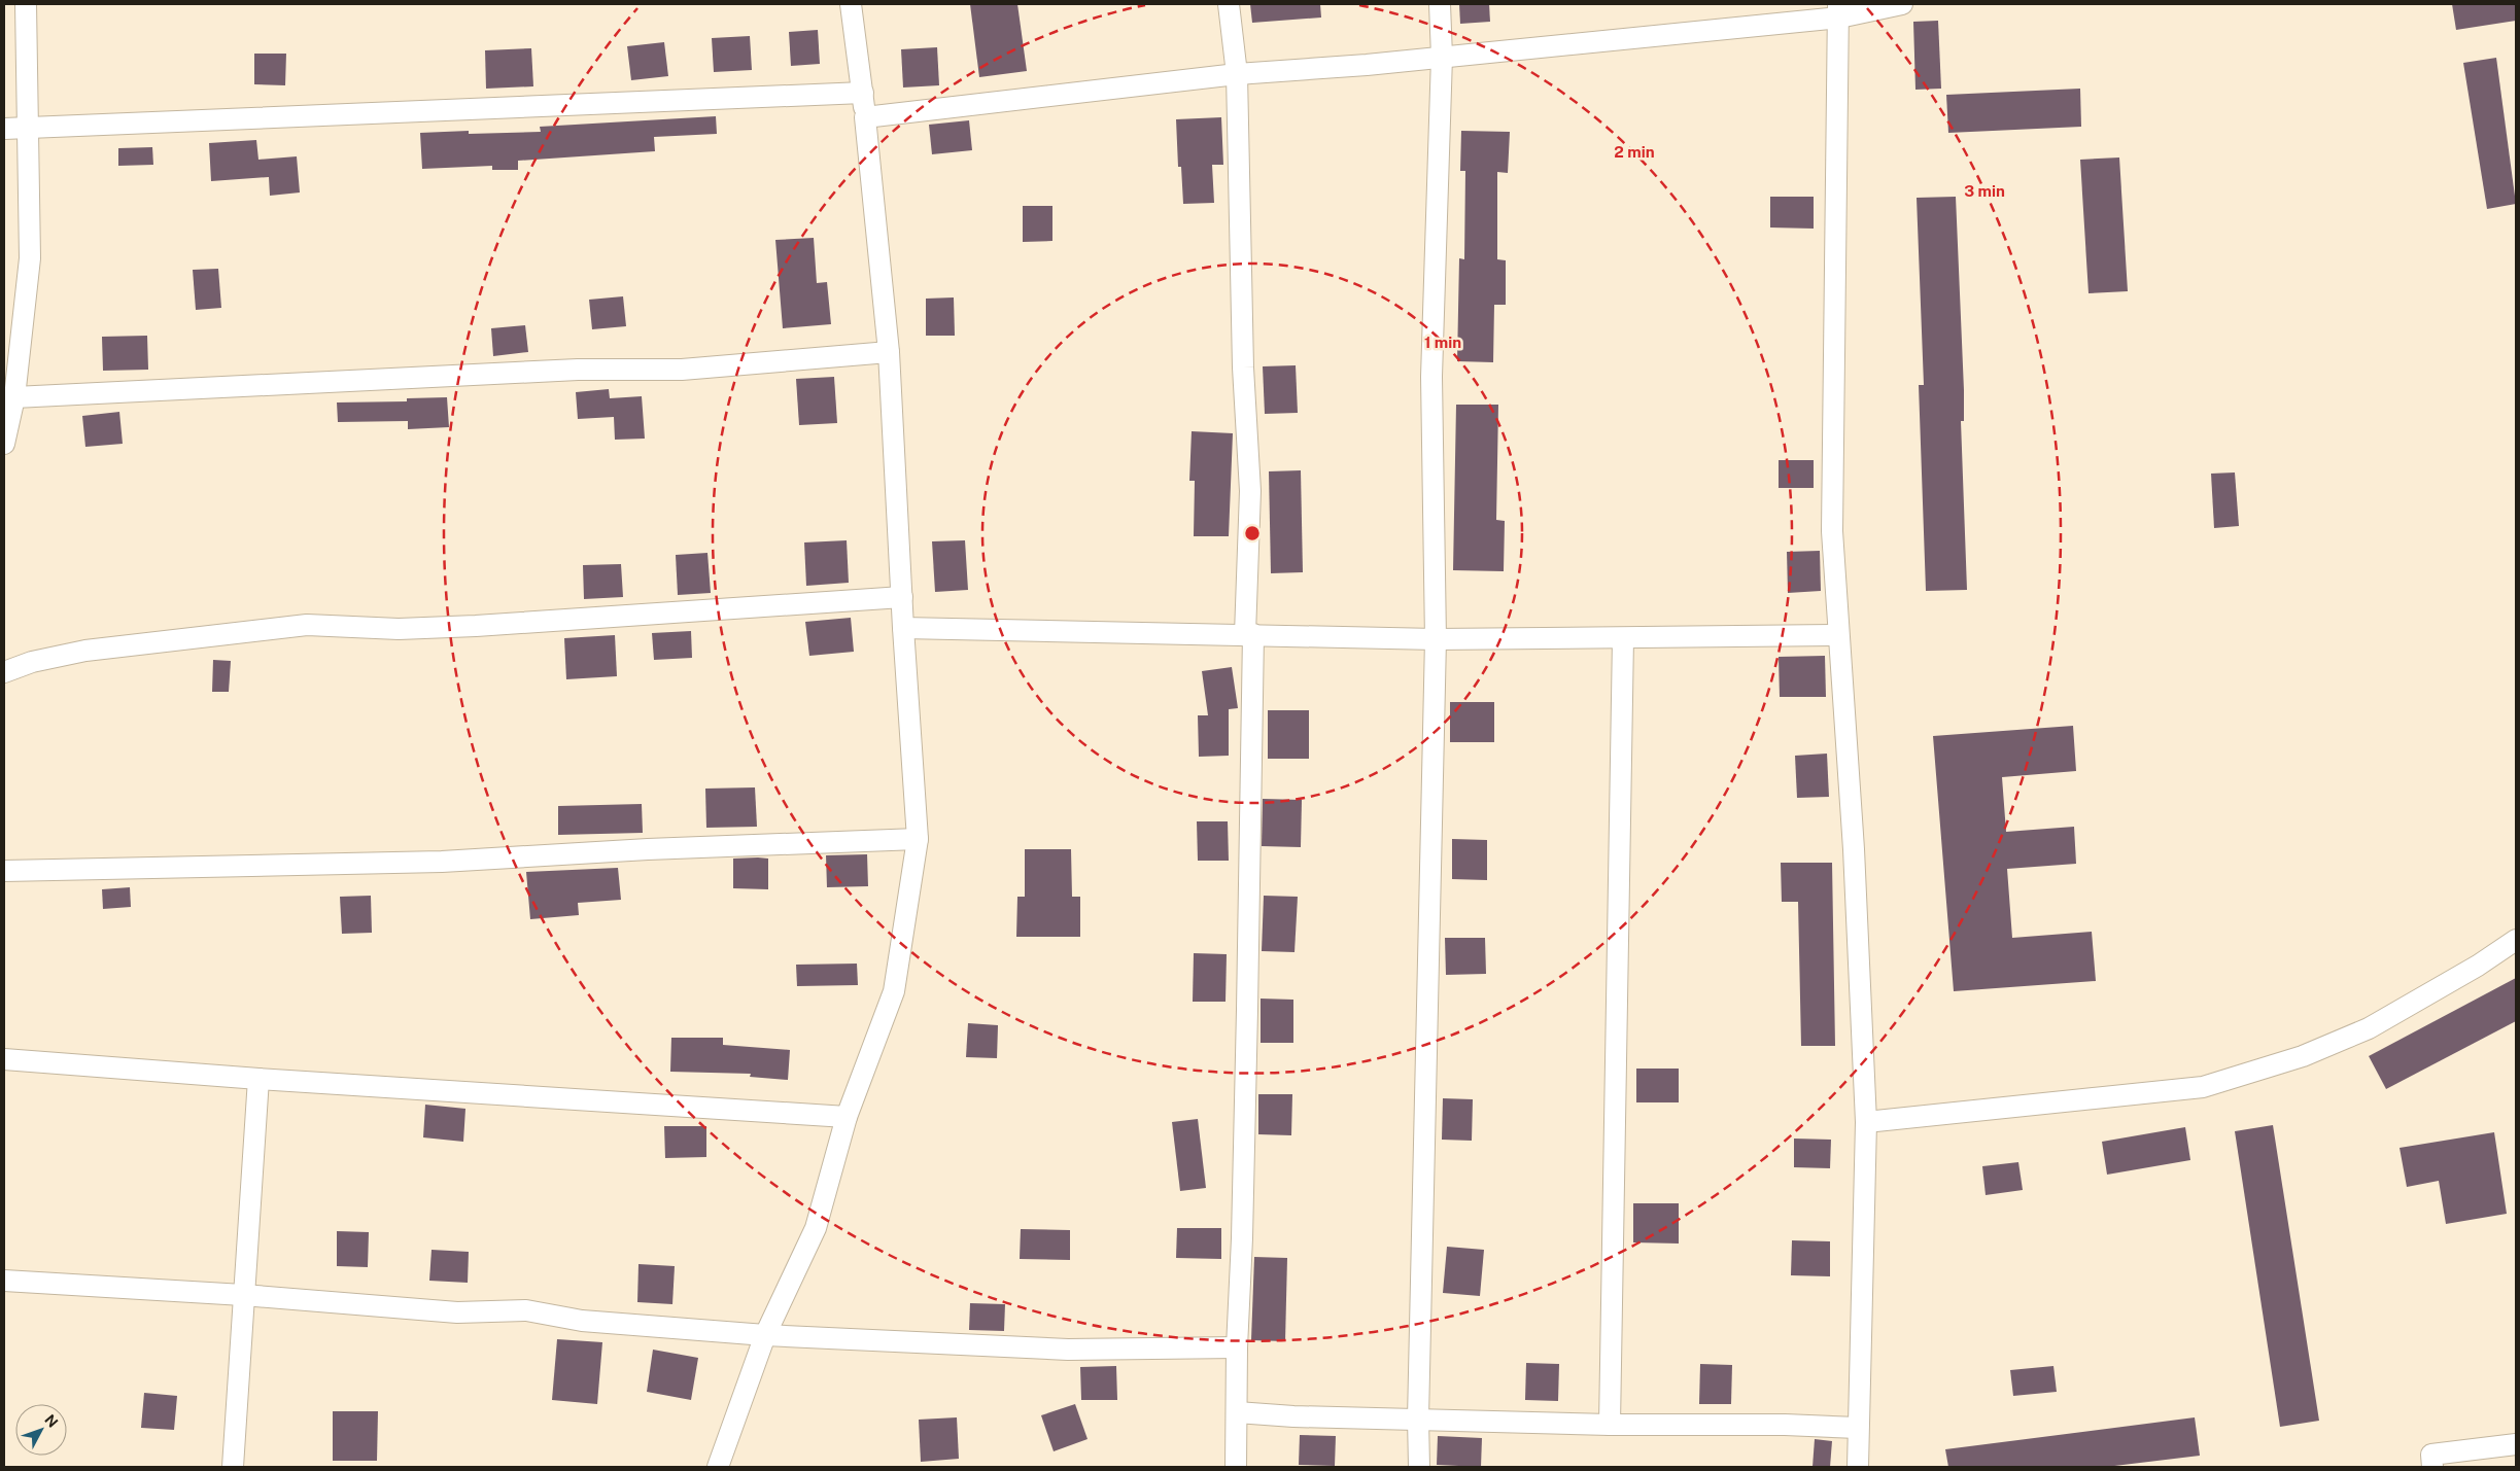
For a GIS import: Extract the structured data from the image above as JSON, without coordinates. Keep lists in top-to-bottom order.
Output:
{
  "north": "top right",
  "rings": ["2 min", "3 min", "1 min"]
}
